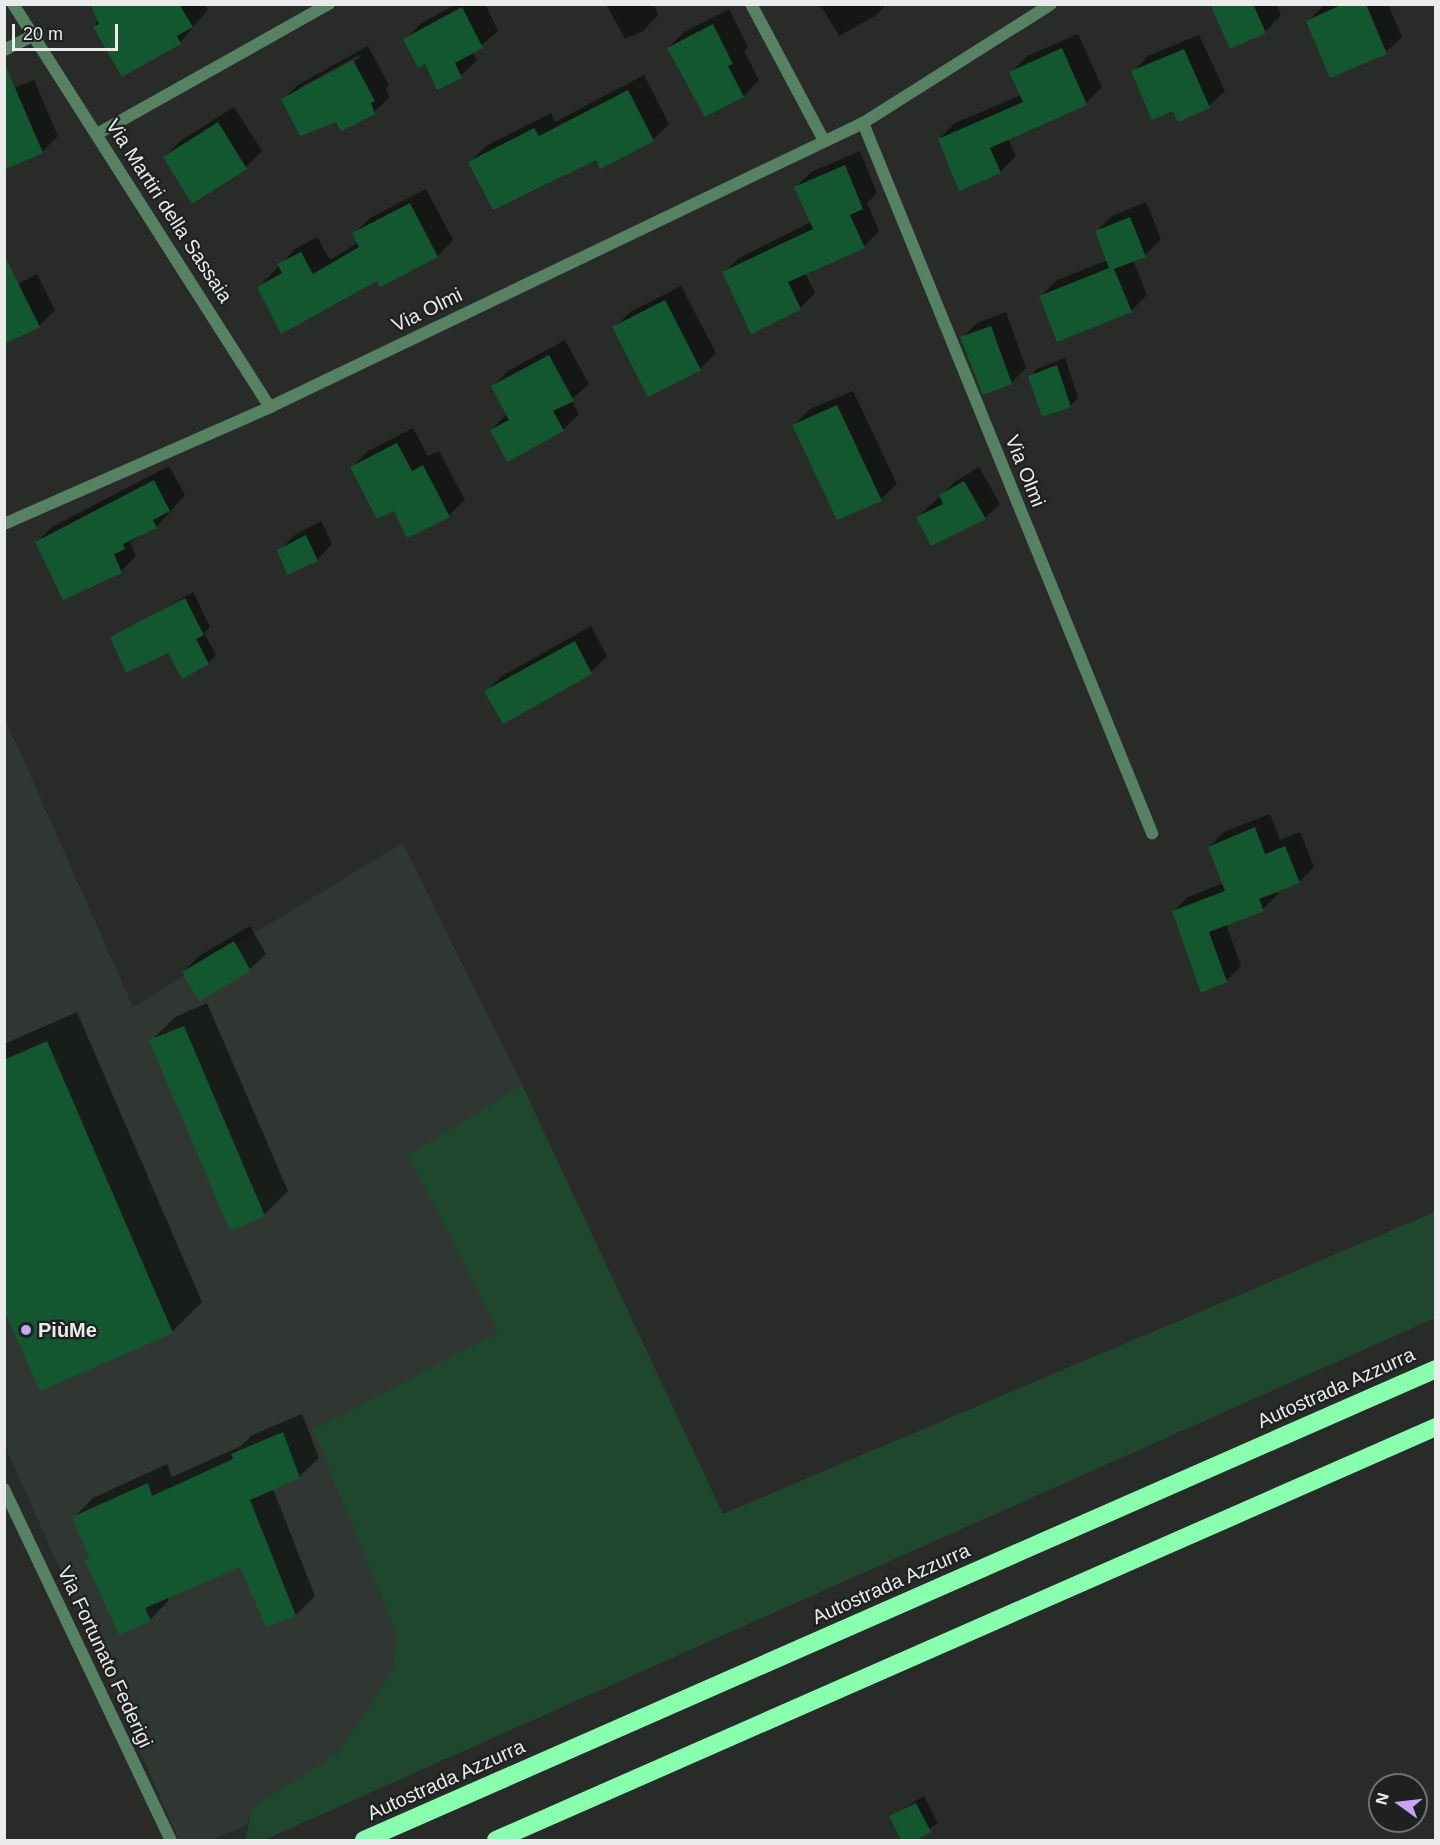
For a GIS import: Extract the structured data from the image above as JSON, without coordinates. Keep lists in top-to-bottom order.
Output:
{
  "streets": {
    "highway": ["Autostrada Azzurra"],
    "street": ["Via Martiri della Sassaia", "Via Olmi", "Via Fortunato Federigi"]
  },
  "crossings": [
    ["Via Martiri della Sassaia", "Via Olmi"]
  ],
  "places": ["PiùMe"],
  "scale_bar": "20 m",
  "north": "left"
}
